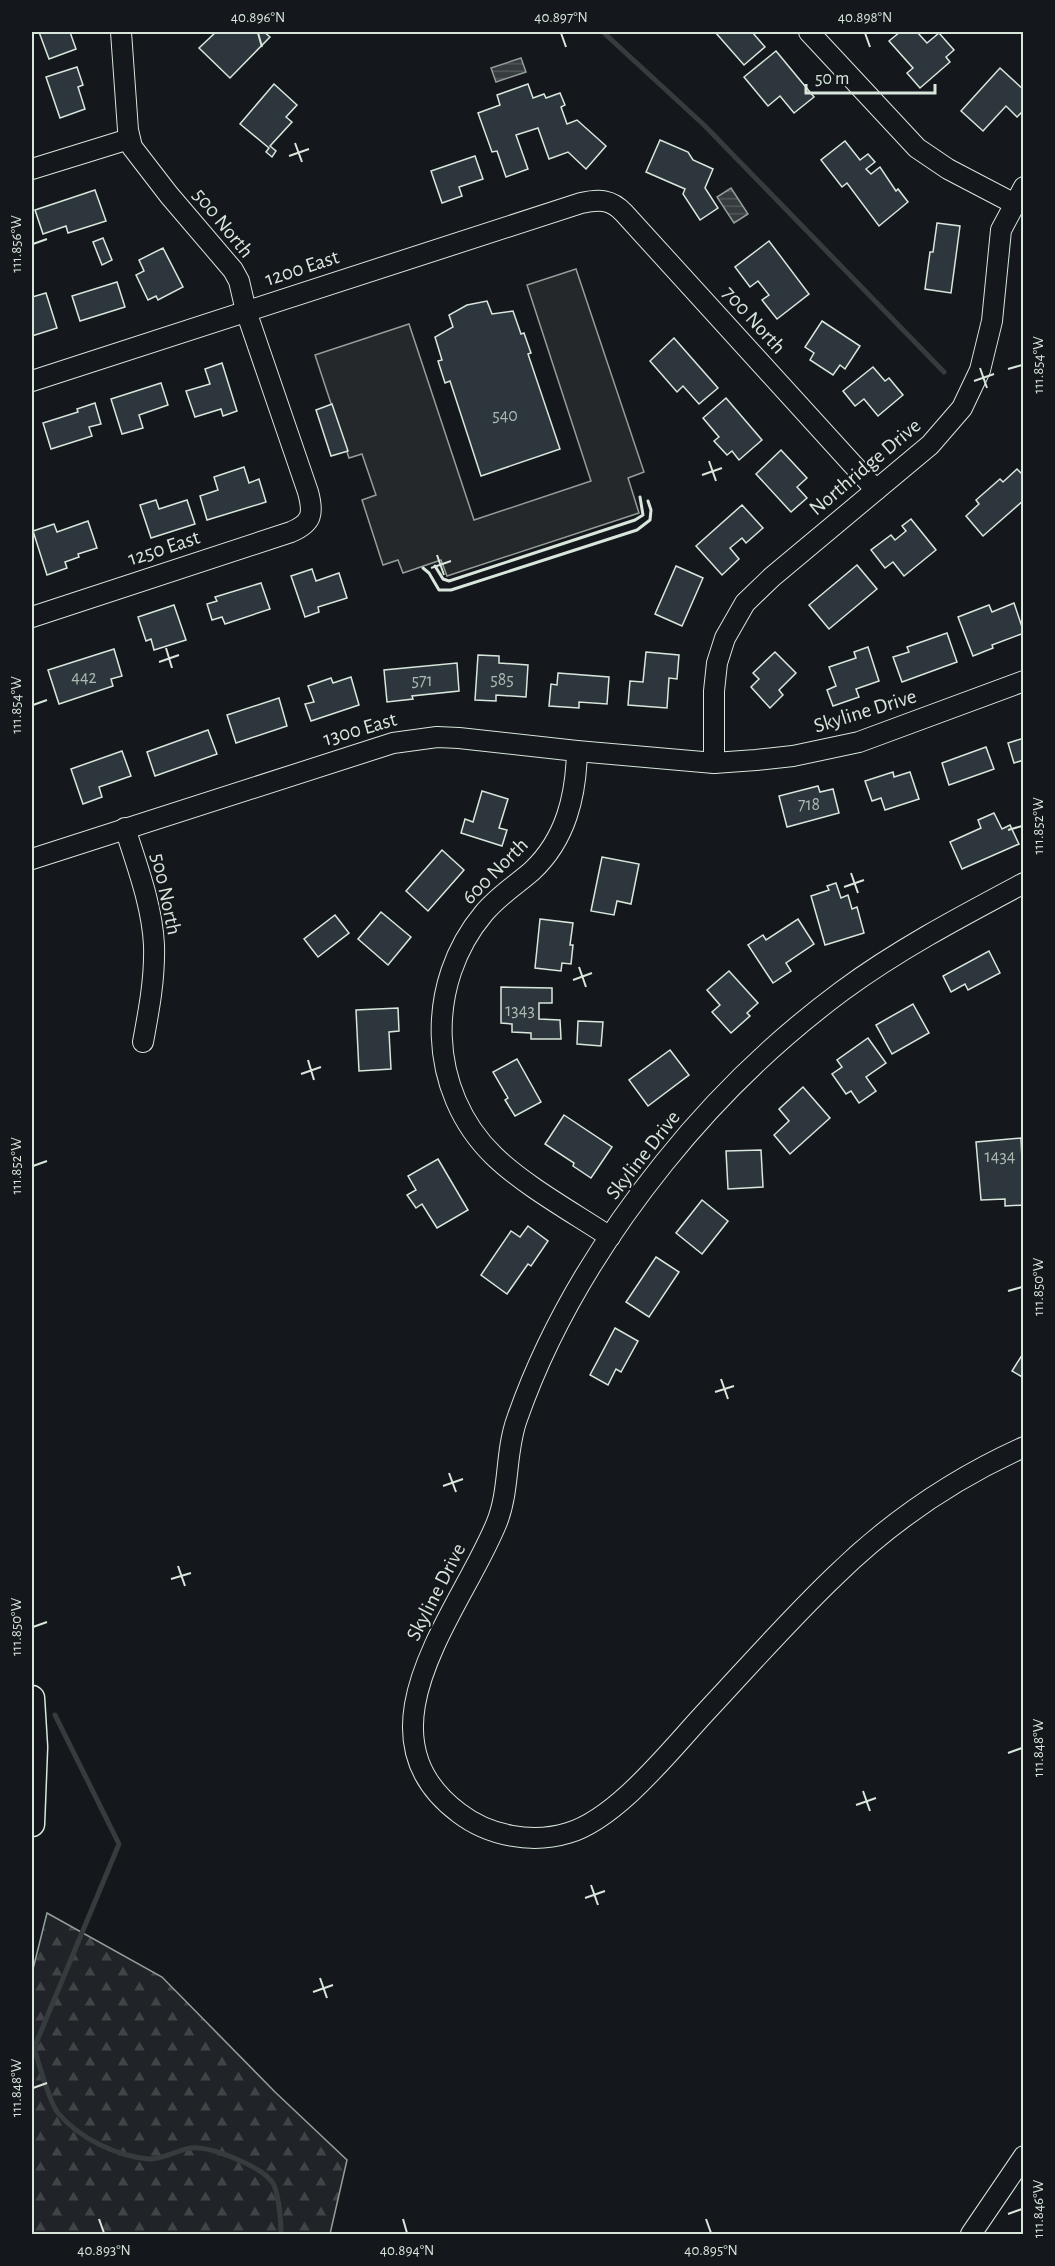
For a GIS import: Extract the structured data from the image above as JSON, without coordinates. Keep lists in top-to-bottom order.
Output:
{
  "streets": {
    "street": [
      "500 North",
      "1200 East",
      "700 North",
      "Northridge Drive",
      "1250 East",
      "Skyline Drive",
      "1300 East",
      "600 North"
    ]
  },
  "crossings": [
    ["500 North", "1200 East"],
    ["500 North", "1250 East"],
    ["500 North", "1300 East"],
    ["1200 East", "700 North"],
    ["700 North", "Northridge Drive"],
    ["Northridge Drive", "Skyline Drive"],
    ["Northridge Drive", "1300 East"],
    ["Skyline Drive", "1300 East"],
    ["Skyline Drive", "600 North"],
    ["1300 East", "600 North"]
  ],
  "house_numbers": [
    "540",
    "442",
    "585",
    "571",
    "718",
    "1343",
    "1434"
  ],
  "scale_bar": "50 m",
  "coordinates": [
    "40.896°N",
    "40.897°N",
    "40.898°N",
    "111.856°W",
    "111.854°W",
    "111.852°W",
    "111.850°W",
    "111.848°W",
    "111.846°W",
    "40.893°N",
    "40.894°N",
    "40.895°N"
  ]
}
